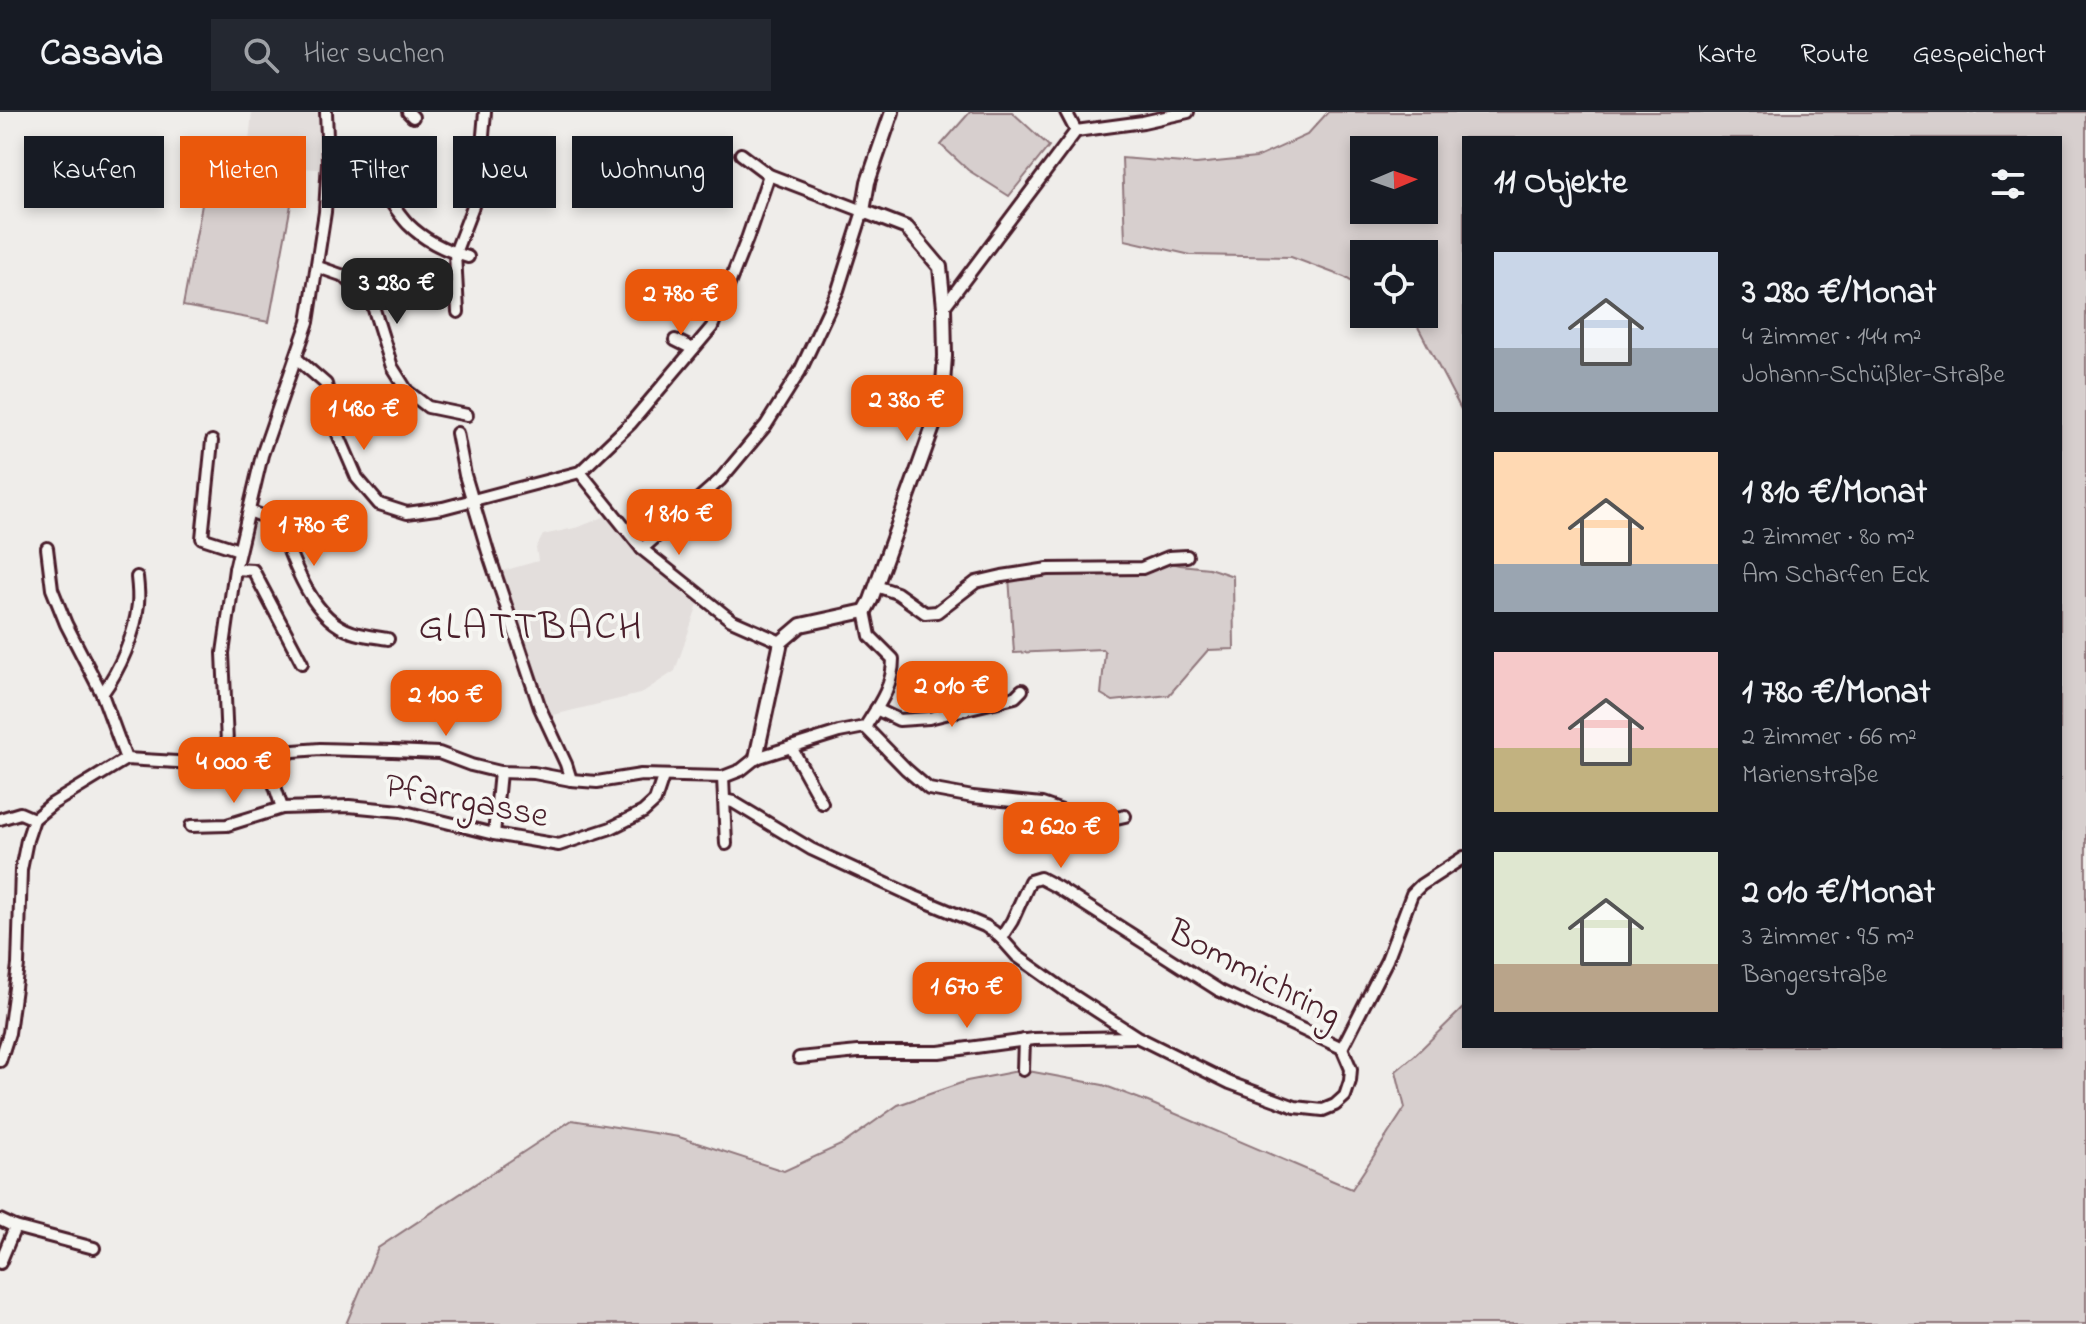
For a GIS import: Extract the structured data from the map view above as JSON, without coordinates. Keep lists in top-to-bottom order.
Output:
{
  "streets": {
    "street": ["Pfarrgasse", "Bommichring"]
  },
  "districts": ["GLATTBACH"],
  "north": "right",
  "page": {
    "header": "Casavia",
    "search": "Hier suchen",
    "nav": ["Karte", "Route", "Gespeichert"],
    "chip": [
      "Kaufen",
      "Mieten",
      "Filter",
      "Neu",
      "Wohnung"
    ],
    "heading": "11 Objekte",
    "list": [
      {
        "name": "3 280 €/Monat",
        "note": "4 Zimmer · 144 m² · Johann-Schüßler-Straße"
      },
      {
        "name": "1 810 €/Monat",
        "note": "2 Zimmer · 80 m² · Am Scharfen Eck"
      },
      {
        "name": "1 780 €/Monat",
        "note": "2 Zimmer · 66 m² · Marienstraße"
      },
      {
        "name": "2 010 €/Monat",
        "note": "3 Zimmer · 95 m² · Bangerstraße"
      }
    ],
    "price": [
      "3 280 €",
      "2 780 €",
      "2 380 €",
      "1 480 €",
      "1 810 €",
      "1 780 €",
      "2 010 €",
      "2 100 €",
      "4 000 €",
      "2 620 €",
      "1 670 €"
    ]
  }
}
